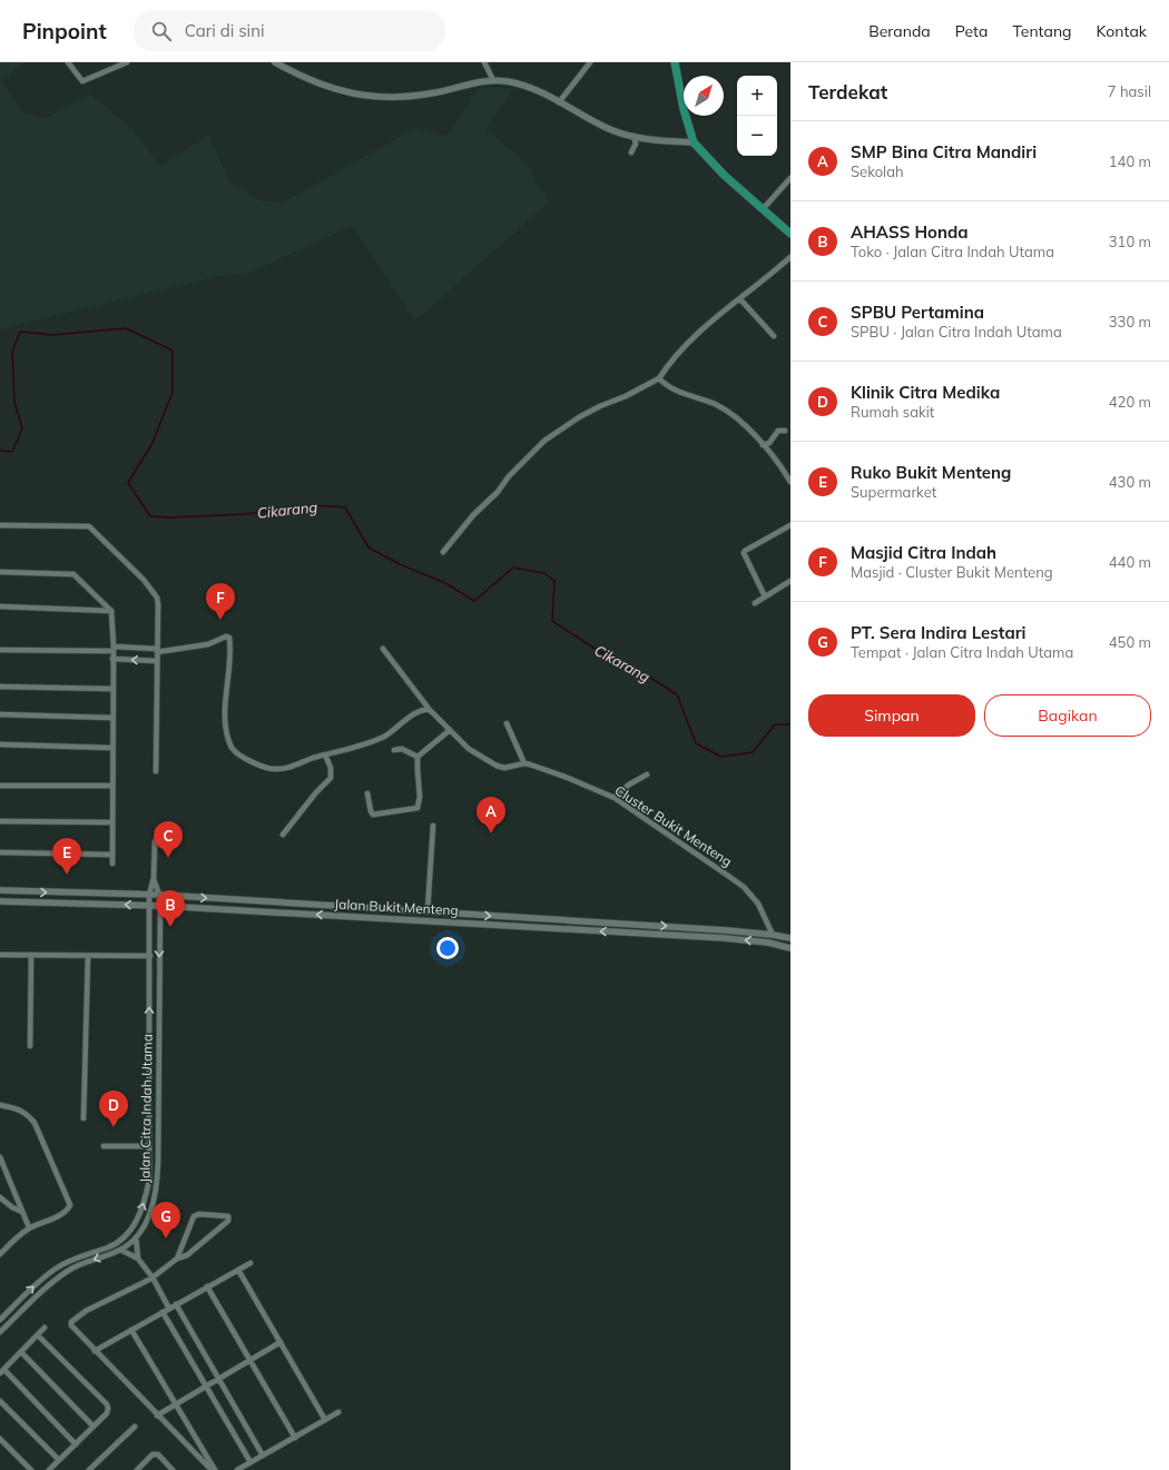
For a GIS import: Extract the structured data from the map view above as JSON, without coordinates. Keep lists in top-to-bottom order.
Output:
{
  "streets": {
    "street": ["Cluster Bukit Menteng", "Jalan Bukit Menteng", "Jalan Citra Indah Utama"]
  },
  "crossings": [
    ["Cluster Bukit Menteng", "Jalan Bukit Menteng"],
    ["Jalan Bukit Menteng", "Jalan Citra Indah Utama"]
  ],
  "water": ["Cikarang"],
  "north": "top right",
  "page": {
    "header": "Pinpoint",
    "search": "Cari di sini",
    "nav": [
      "Beranda",
      "Peta",
      "Tentang",
      "Kontak"
    ],
    "heading": ["Terdekat", "7 hasil"],
    "map_buttons": ["+", "−"],
    "list": [
      {
        "mark": "A",
        "name": "SMP Bina Citra Mandiri",
        "note": "Sekolah",
        "value": "140 m"
      },
      {
        "mark": "B",
        "name": "AHASS Honda",
        "note": "Toko · Jalan Citra Indah Utama",
        "value": "310 m"
      },
      {
        "mark": "C",
        "name": "SPBU Pertamina",
        "note": "SPBU · Jalan Citra Indah Utama",
        "value": "330 m"
      },
      {
        "mark": "D",
        "name": "Klinik Citra Medika",
        "note": "Rumah sakit",
        "value": "420 m"
      },
      {
        "mark": "E",
        "name": "Ruko Bukit Menteng",
        "note": "Supermarket",
        "value": "430 m"
      },
      {
        "mark": "F",
        "name": "Masjid Citra Indah",
        "note": "Masjid · Cluster Bukit Menteng",
        "value": "440 m"
      },
      {
        "mark": "G",
        "name": "PT. Sera Indira Lestari",
        "note": "Tempat · Jalan Citra Indah Utama",
        "value": "450 m"
      }
    ],
    "pins": [
      "F",
      "A",
      "C",
      "E",
      "B",
      "D",
      "G"
    ],
    "buttons": ["Simpan", "Bagikan"]
  }
}
